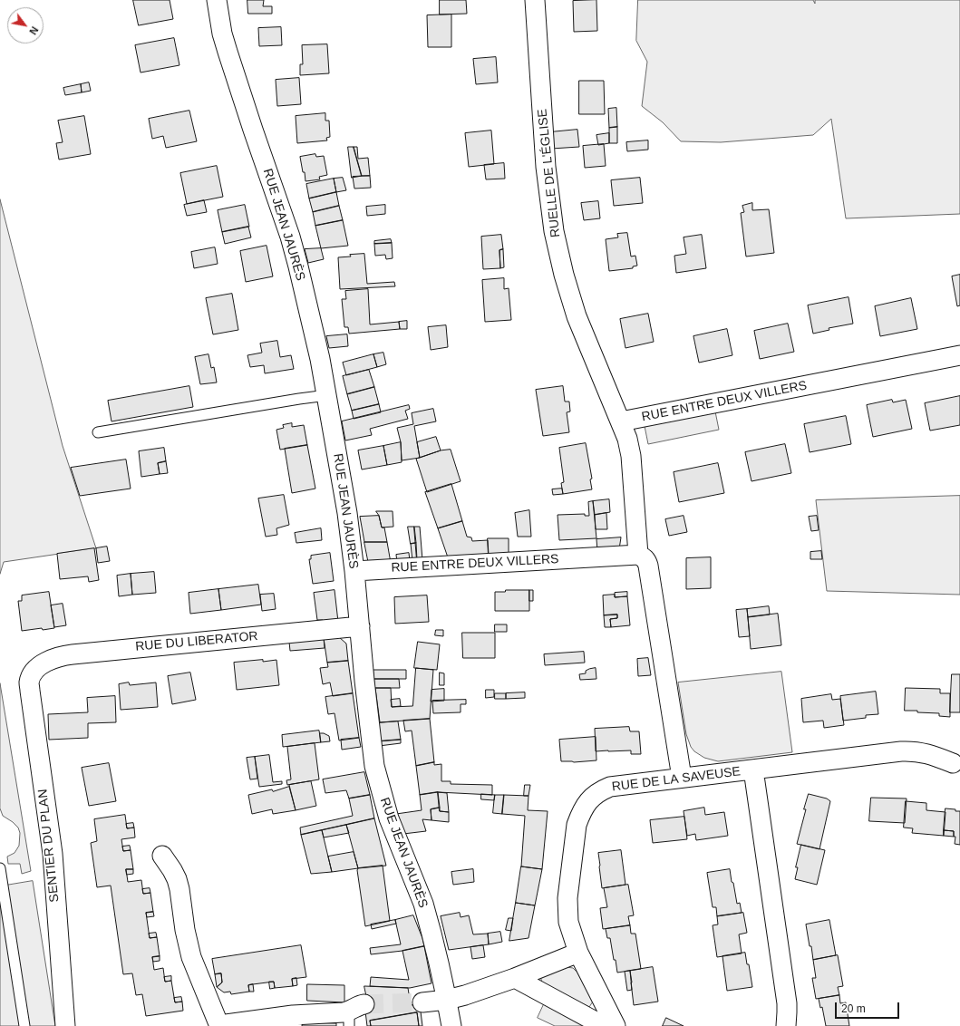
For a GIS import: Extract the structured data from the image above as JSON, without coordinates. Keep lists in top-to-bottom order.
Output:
{
  "streets": {
    "street": [
      "RUELLE DE L'ÉGLISE",
      "RUE JEAN JAURÈS",
      "RUE ENTRE DEUX VILLERS",
      "RUE DU LIBERATOR",
      "RUE DE LA SAVEUSE",
      "SENTIER DU PLAN"
    ]
  },
  "crossings": [
    ["RUELLE DE L'ÉGLISE", "RUE ENTRE DEUX VILLERS"],
    ["RUE JEAN JAURÈS", "RUE ENTRE DEUX VILLERS"],
    ["RUE JEAN JAURÈS", "RUE DU LIBERATOR"],
    ["RUE DU LIBERATOR", "SENTIER DU PLAN"]
  ],
  "scale_bar": "20 m",
  "north": "bottom right"
}
